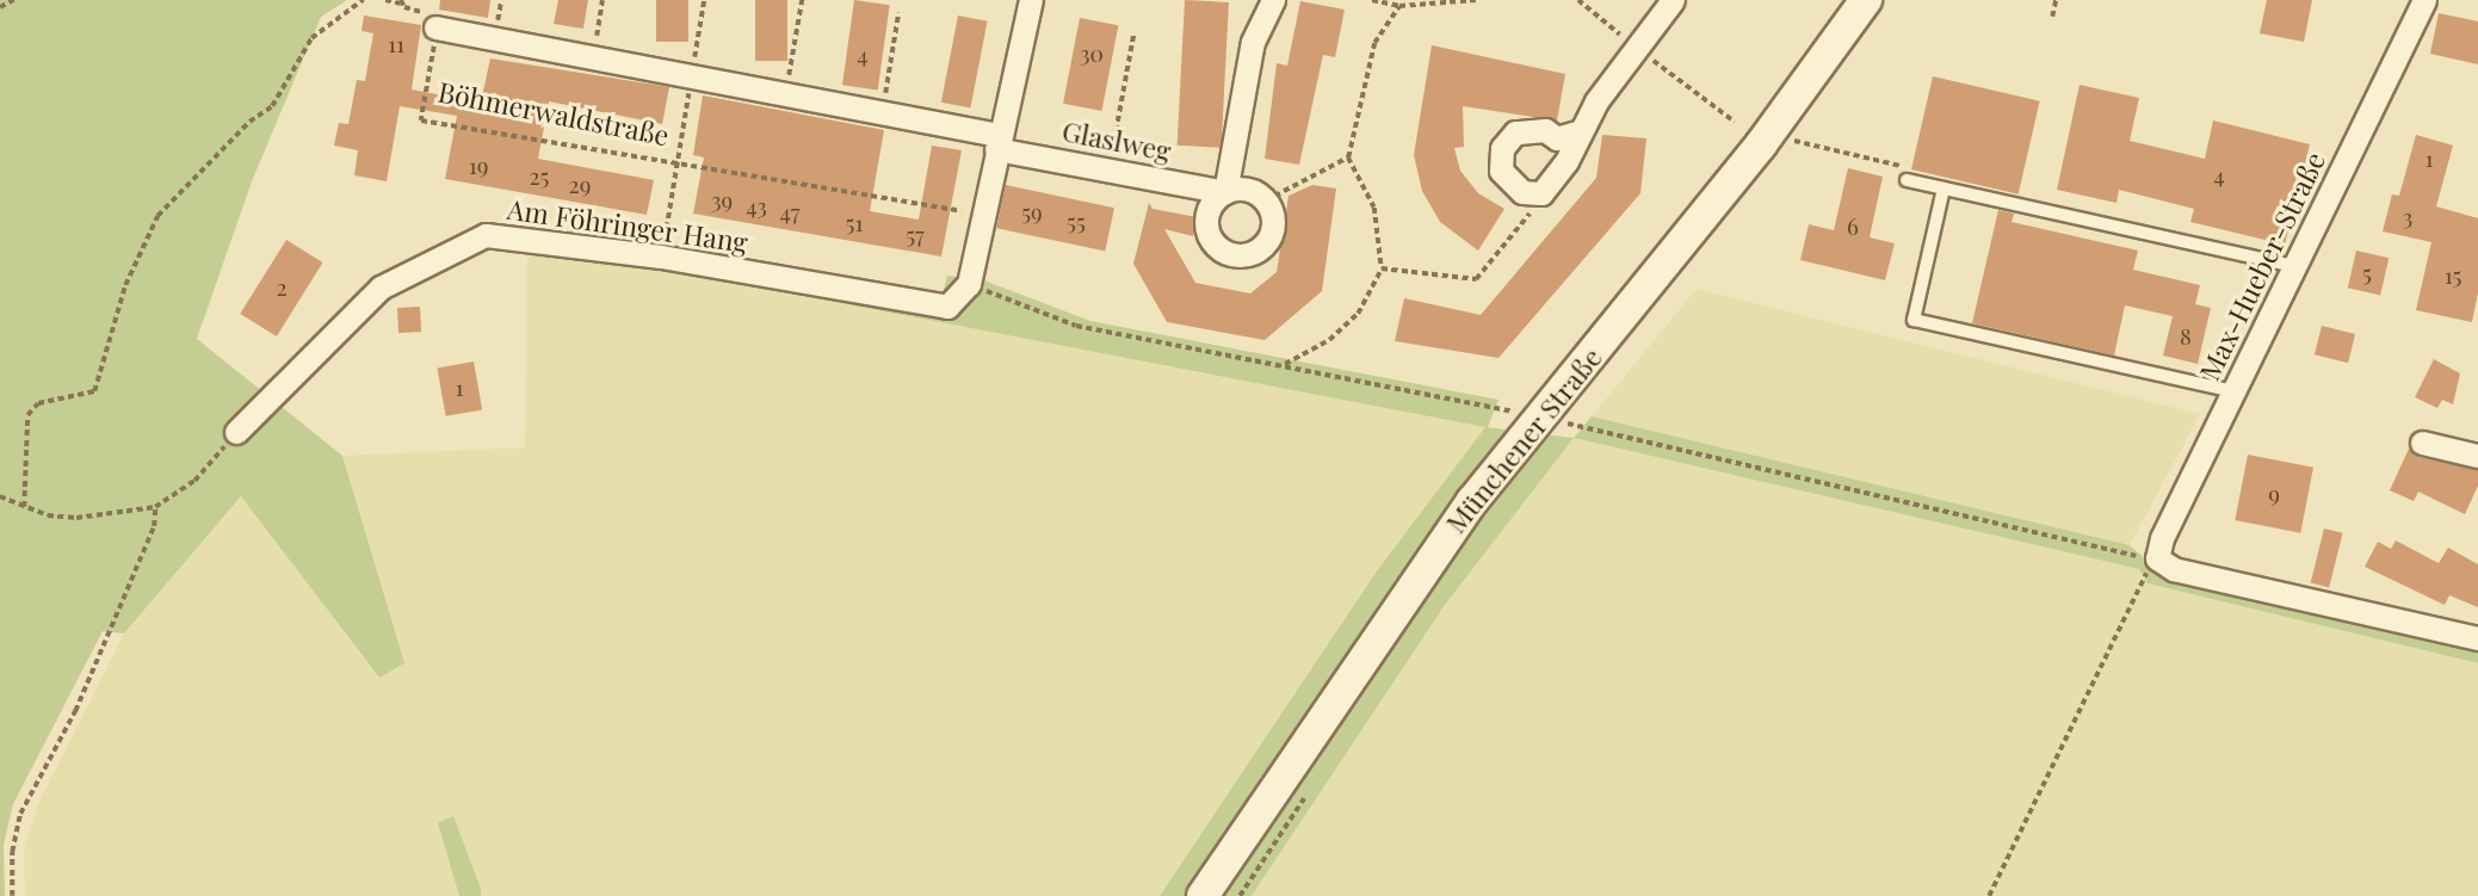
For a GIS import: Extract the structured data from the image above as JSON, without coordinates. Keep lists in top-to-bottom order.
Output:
{
  "streets": {
    "main road": ["Münchener Straße"],
    "street": ["Glaslweg", "Am Föhringer Hang", "Max-Hueber-Straße"],
    "path": ["Böhmerwaldstraße"]
  },
  "crossings": [
    ["Böhmerwaldstraße", "Am Föhringer Hang"]
  ],
  "house_numbers": [
    "11",
    "30",
    "4",
    "1",
    "19",
    "4",
    "25",
    "29",
    "39",
    "43",
    "47",
    "59",
    "3",
    "55",
    "51",
    "6",
    "57",
    "5",
    "15",
    "2",
    "8",
    "1",
    "9"
  ]
}
